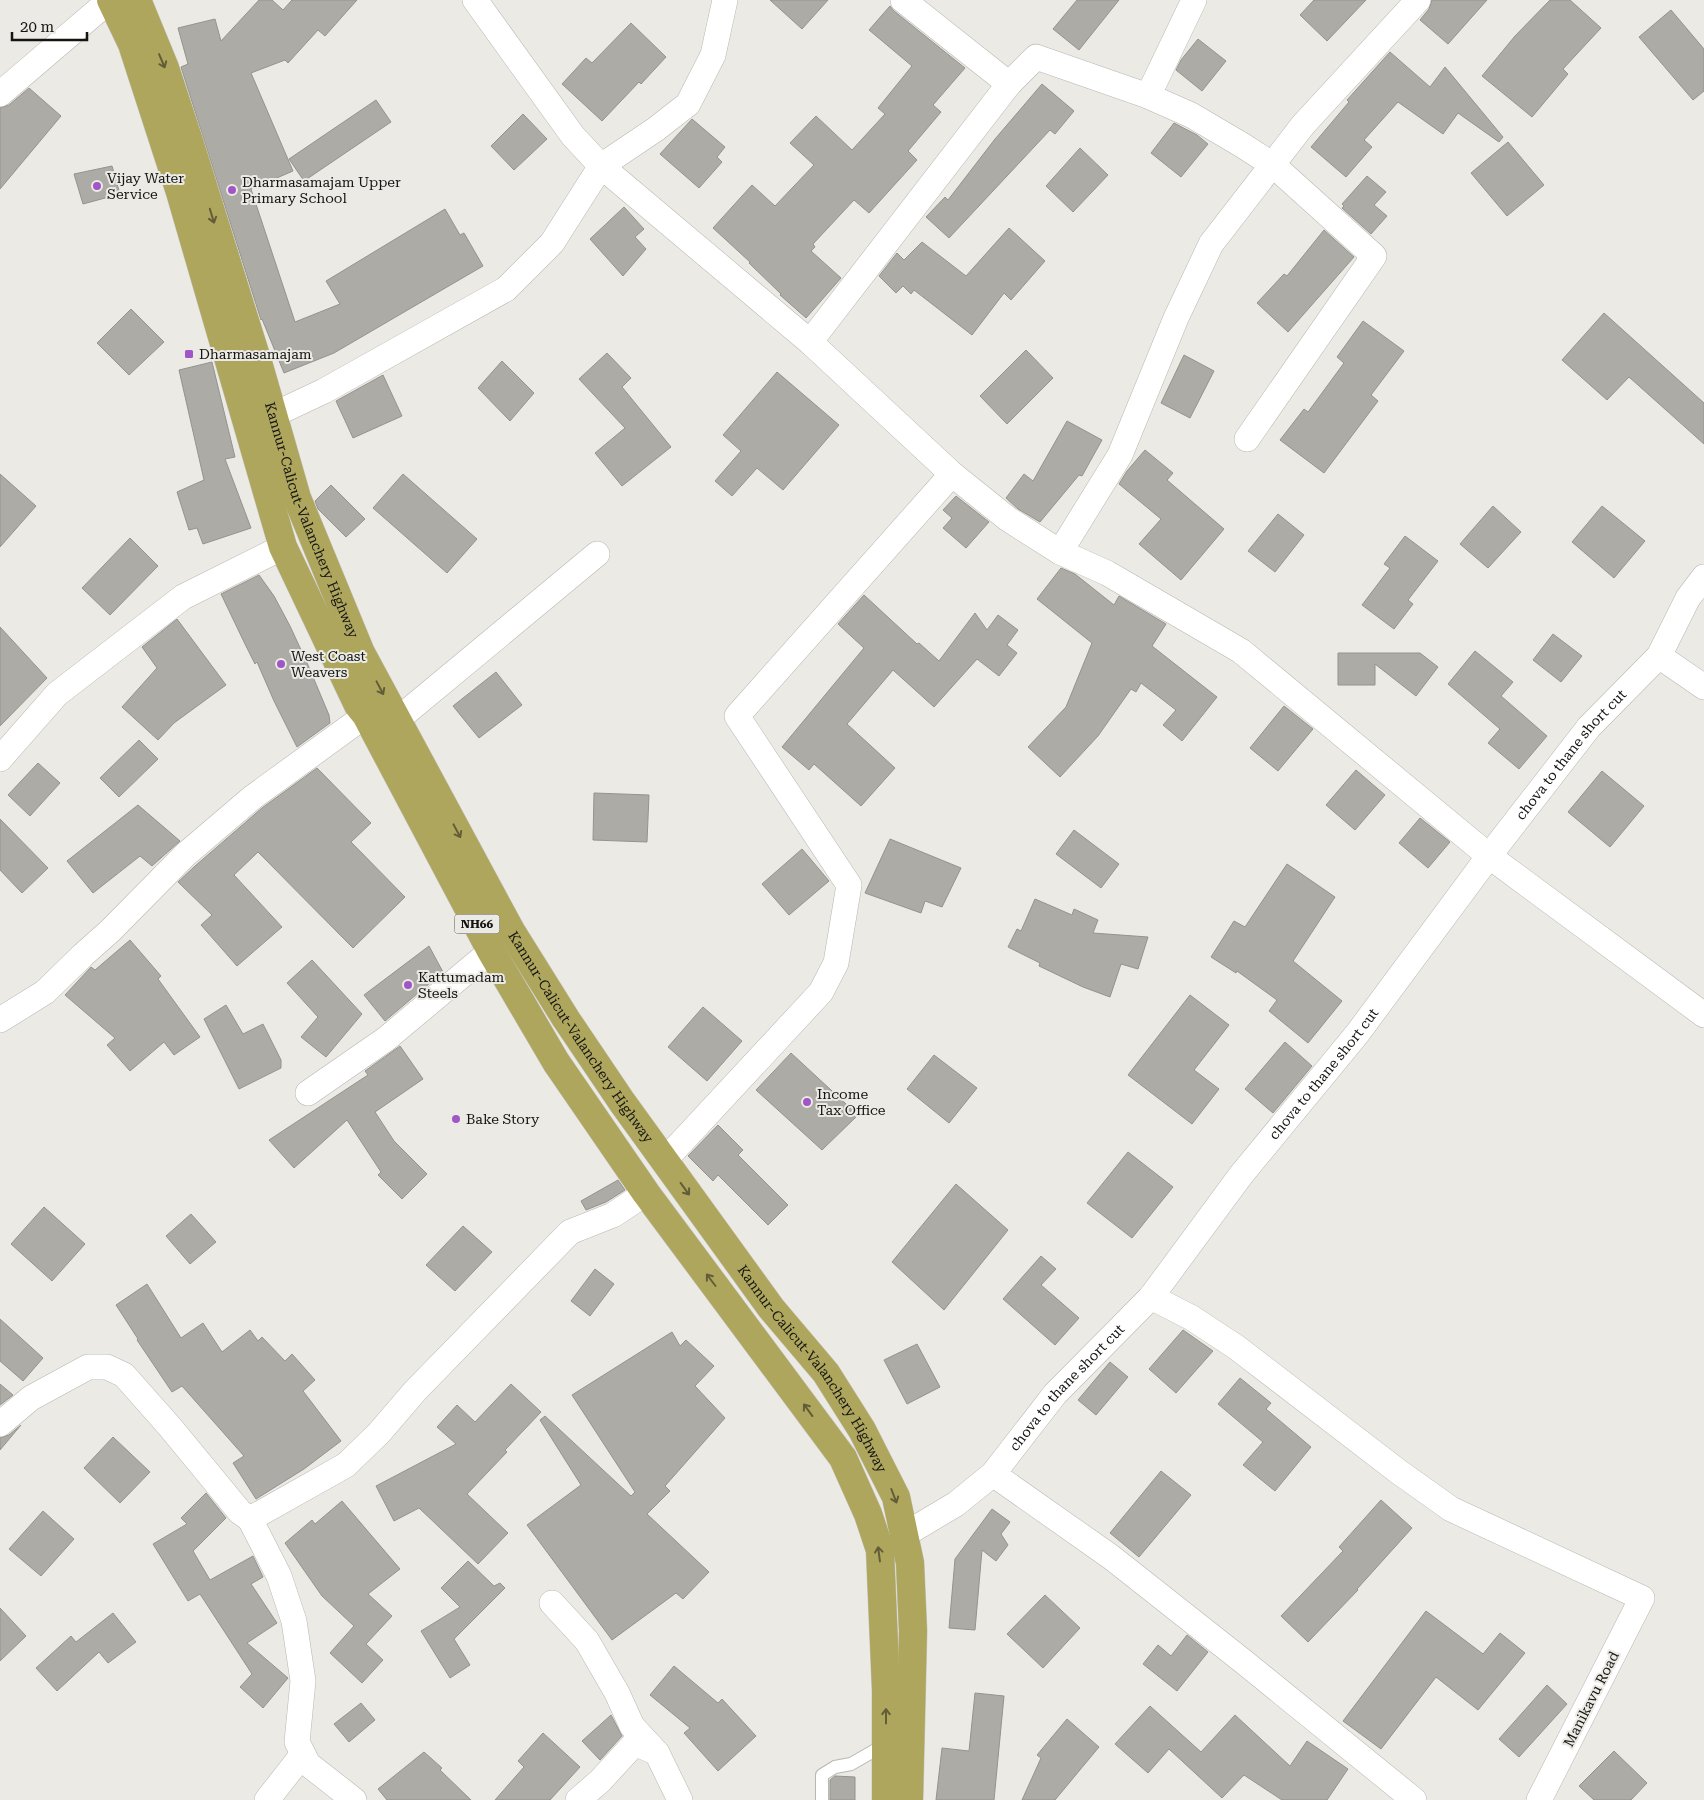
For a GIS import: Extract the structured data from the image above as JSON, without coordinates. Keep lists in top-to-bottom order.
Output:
{
  "streets": {
    "highway": ["Kannur-Calicut-Valanchery Highway", "NH66"],
    "street": ["chova to thane short cut", "Manikavu Road"]
  },
  "crossings": [
    ["Kannur-Calicut-Valanchery Highway", "chova to thane short cut"],
    ["chova to thane short cut", "Manikavu Road"]
  ],
  "places": {
    "other": [
      "Vijay Water Service",
      "Dharmasamajam Upper Primary School",
      "West Coast Weavers",
      "Kattumadam Steels",
      "Income Tax Office",
      "Bake Story"
    ],
    "transit": ["Dharmasamajam"]
  },
  "scale_bar": "20 m"
}
